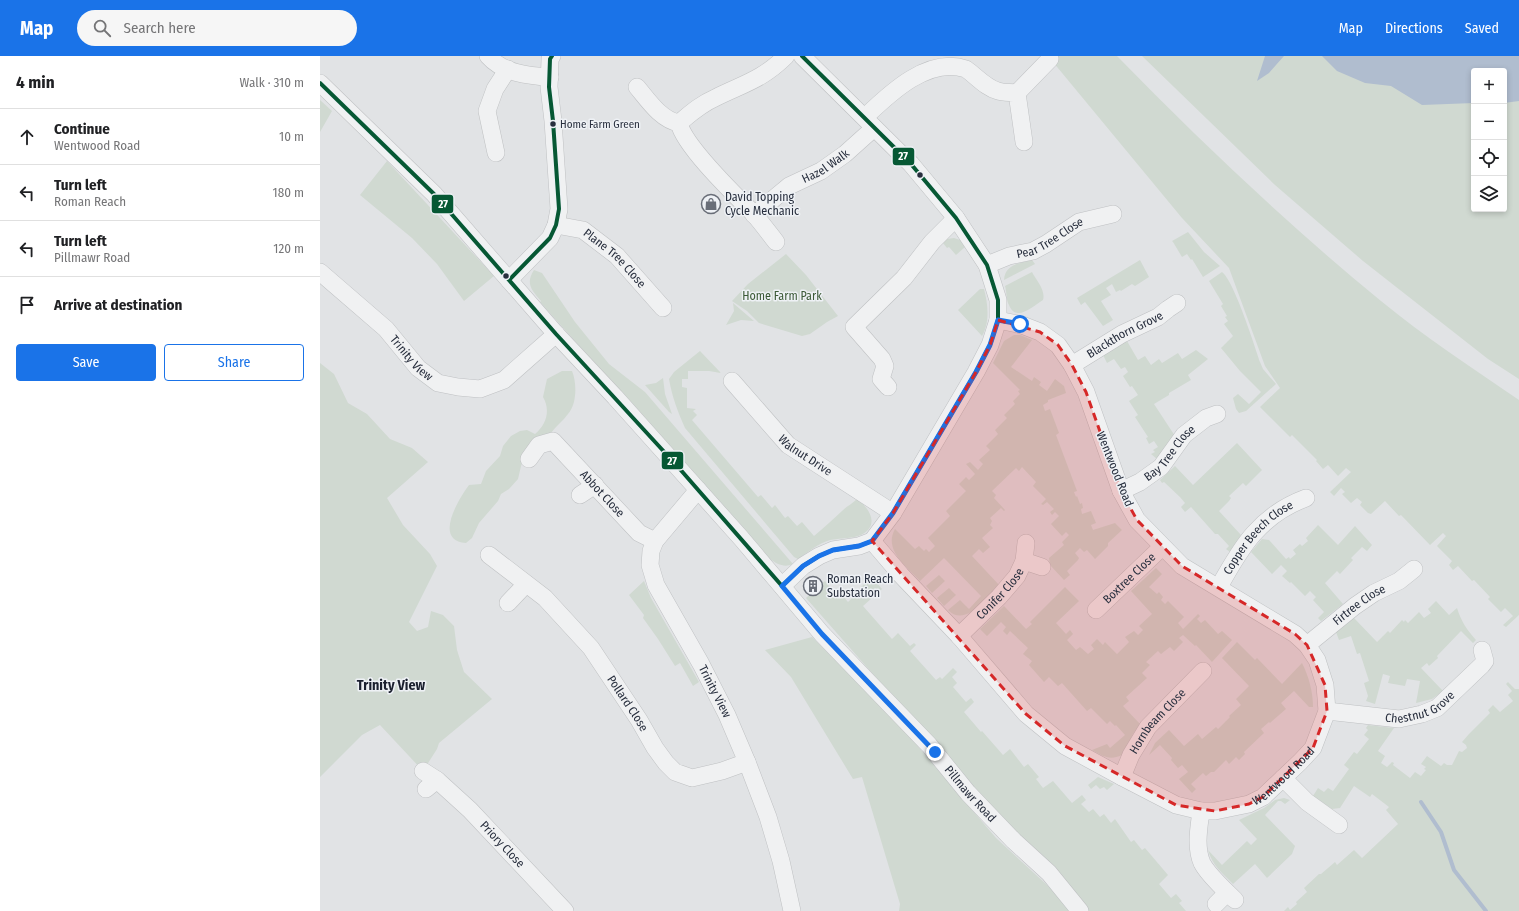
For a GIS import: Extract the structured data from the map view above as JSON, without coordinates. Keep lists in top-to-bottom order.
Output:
{
  "streets": {
    "street": [
      "Hazel Walk",
      "Pear Tree Close",
      "Plane Tree Close",
      "Blackthorn Grove",
      "Trinity View",
      "Bay Tree Close",
      "Walnut Drive",
      "Wentwood Road",
      "Abbot Close",
      "Copper Beech Close",
      "Boxtree Close",
      "Conifer Close",
      "Firtree Close",
      "Pollard Close",
      "Chestnut Grove",
      "Hornbeam Close",
      "Pillmawr Road",
      "Priory Close"
    ]
  },
  "crossings": [
    ["Blackthorn Grove", "Wentwood Road"],
    ["Trinity View", "Abbot Close"],
    ["Trinity View", "Pollard Close"],
    ["Trinity View", "Pillmawr Road"],
    ["Bay Tree Close", "Wentwood Road"],
    ["Wentwood Road", "Copper Beech Close"],
    ["Wentwood Road", "Boxtree Close"],
    ["Wentwood Road", "Conifer Close"],
    ["Wentwood Road", "Firtree Close"],
    ["Wentwood Road", "Chestnut Grove"],
    ["Wentwood Road", "Hornbeam Close"]
  ],
  "districts": ["Trinity View"],
  "parks": ["Home Farm Park"],
  "places": {
    "other": ["Home Farm Green"],
    "shop": ["David Topping Cycle Mechanic"],
    "building": ["Roman Reach Substation"]
  },
  "lines": ["transit line 27"],
  "page": {
    "header": "Map",
    "search": "Search here",
    "nav": ["Map", "Directions", "Saved"],
    "heading": ["4 min", "Walk · 310 m"],
    "map_buttons": ["+", "−"],
    "list": [
      ["Continue", "Wentwood Road", "10 m"],
      ["Turn left", "Roman Reach", "180 m"],
      ["Turn left", "Pillmawr Road", "120 m"],
      "Arrive at destination"
    ],
    "buttons": ["Save", "Share"]
  }
}
